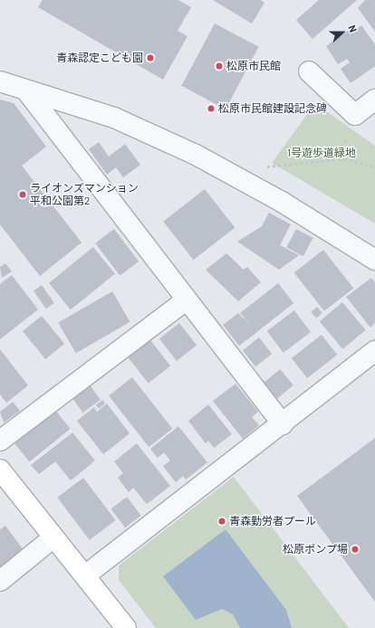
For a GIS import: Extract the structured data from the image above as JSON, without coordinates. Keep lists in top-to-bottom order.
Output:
{
  "parks": ["1号遊歩道緑地"],
  "places": [
    "青森認定こども園",
    "松原市民館",
    "松原市民館建設記念碑",
    "ライオンズマンション 平和公園第2",
    "青森勤労者プール",
    "松原ポンプ場"
  ],
  "north": "right"
}
